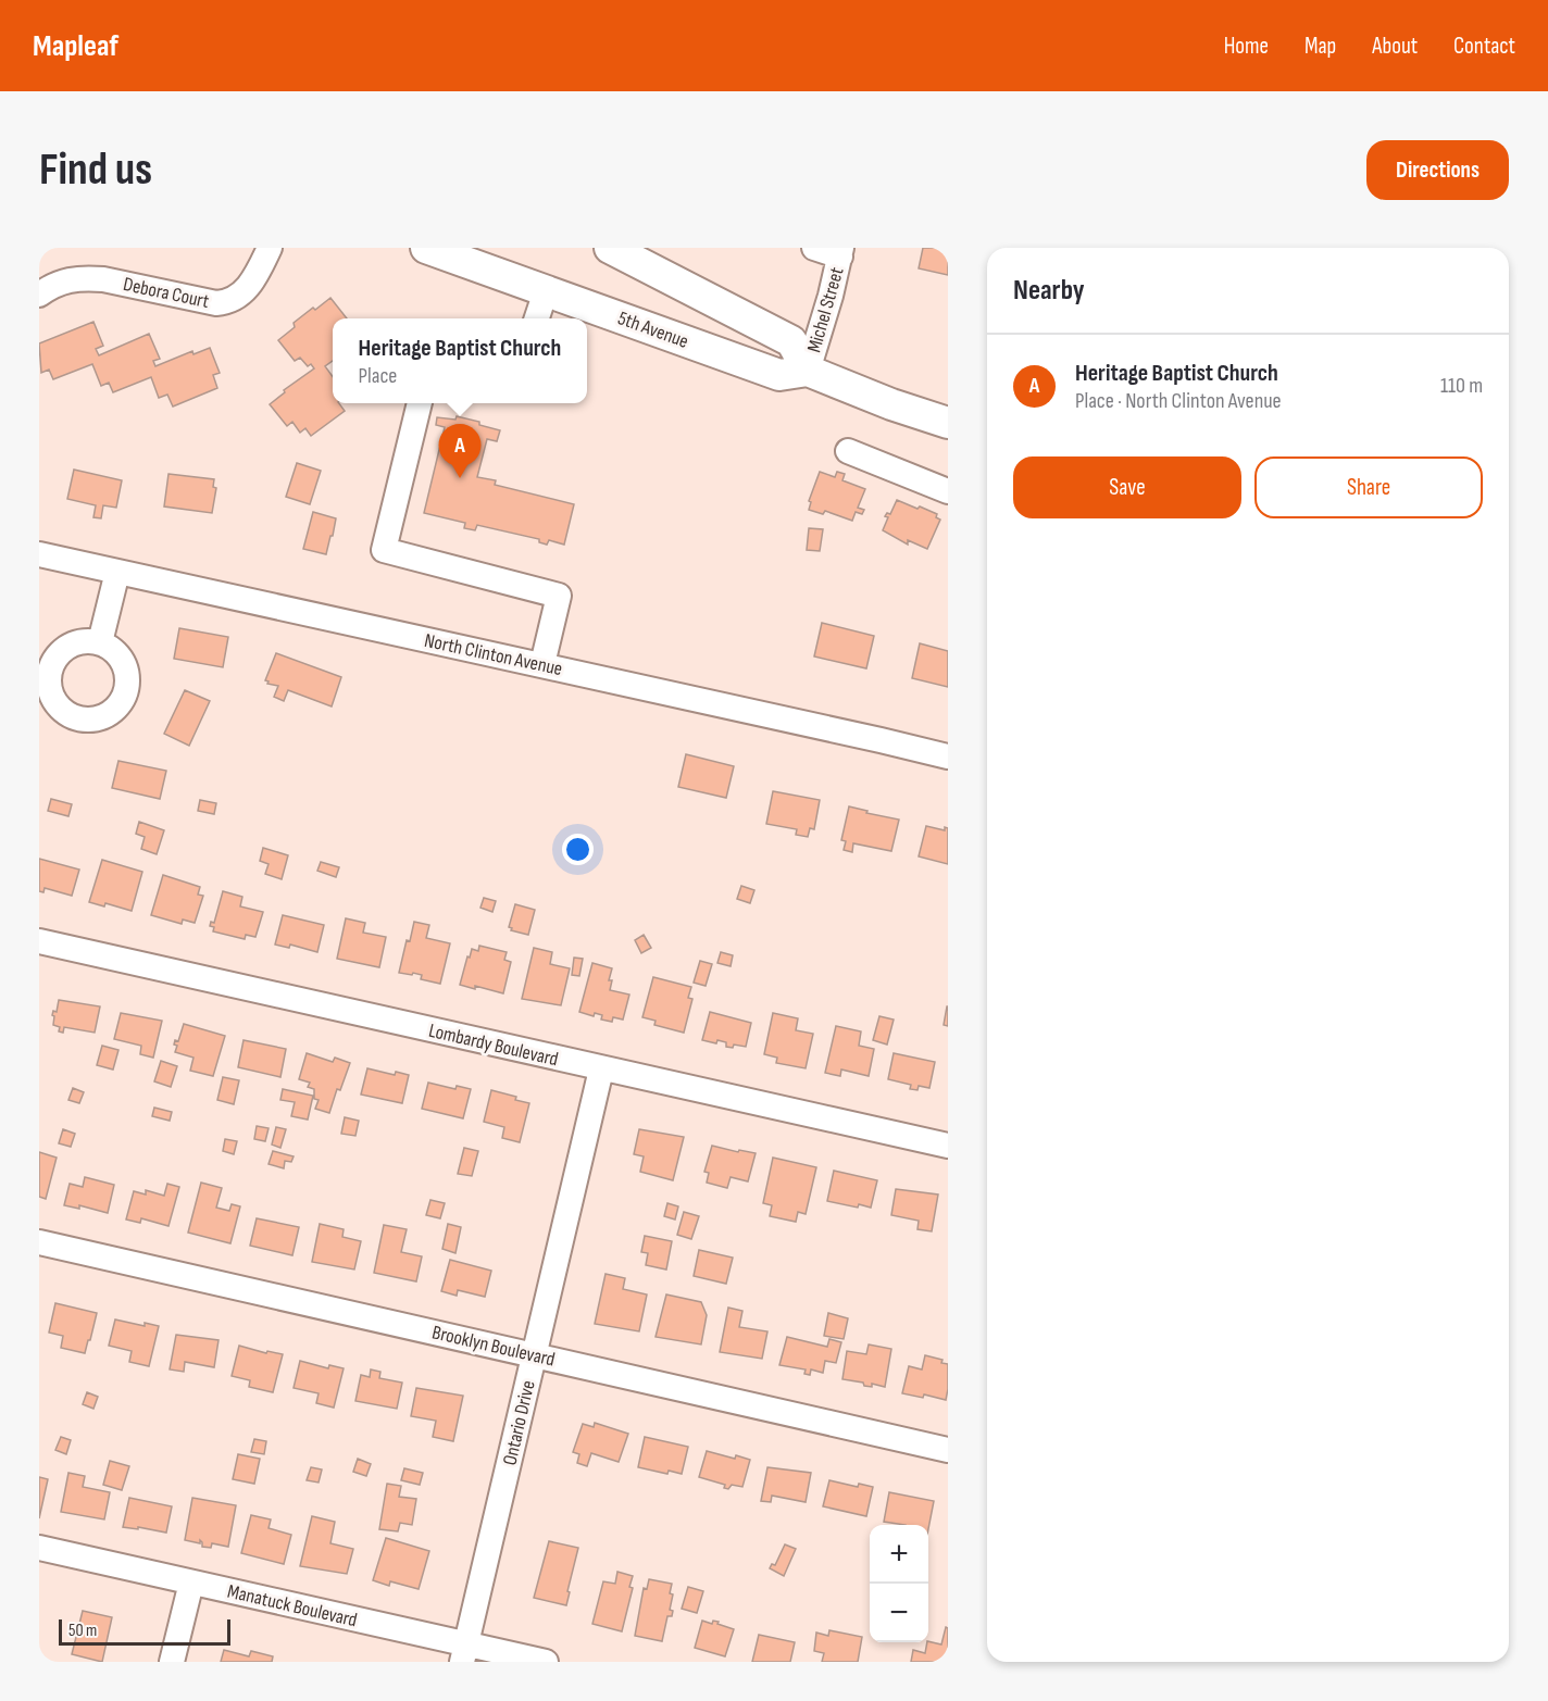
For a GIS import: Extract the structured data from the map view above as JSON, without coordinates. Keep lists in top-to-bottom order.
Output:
{
  "streets": {
    "main road": ["5th Avenue"],
    "street": [
      "Debora Court",
      "Michel Street",
      "North Clinton Avenue",
      "Lombardy Boulevard",
      "Brooklyn Boulevard",
      "Ontario Drive",
      "Manatuck Boulevard"
    ]
  },
  "crossings": [
    ["Michel Street", "5th Avenue"],
    ["Lombardy Boulevard", "Ontario Drive"],
    ["Brooklyn Boulevard", "Ontario Drive"],
    ["Ontario Drive", "Manatuck Boulevard"]
  ],
  "scale_bar": "50 m",
  "page": {
    "header": "Mapleaf",
    "nav": [
      "Home",
      "Map",
      "About",
      "Contact"
    ],
    "buttons": [
      "Directions",
      ["Save", "Share"]
    ],
    "title": "Find us",
    "heading": "Nearby",
    "popup": ["Heritage Baptist Church", "Place"],
    "list": [
      {
        "mark": "A",
        "name": "Heritage Baptist Church",
        "note": "Place · North Clinton Avenue",
        "value": "110 m"
      }
    ],
    "pins": "A",
    "map_buttons": ["+", "−"],
    "scale": "50 m"
  }
}
